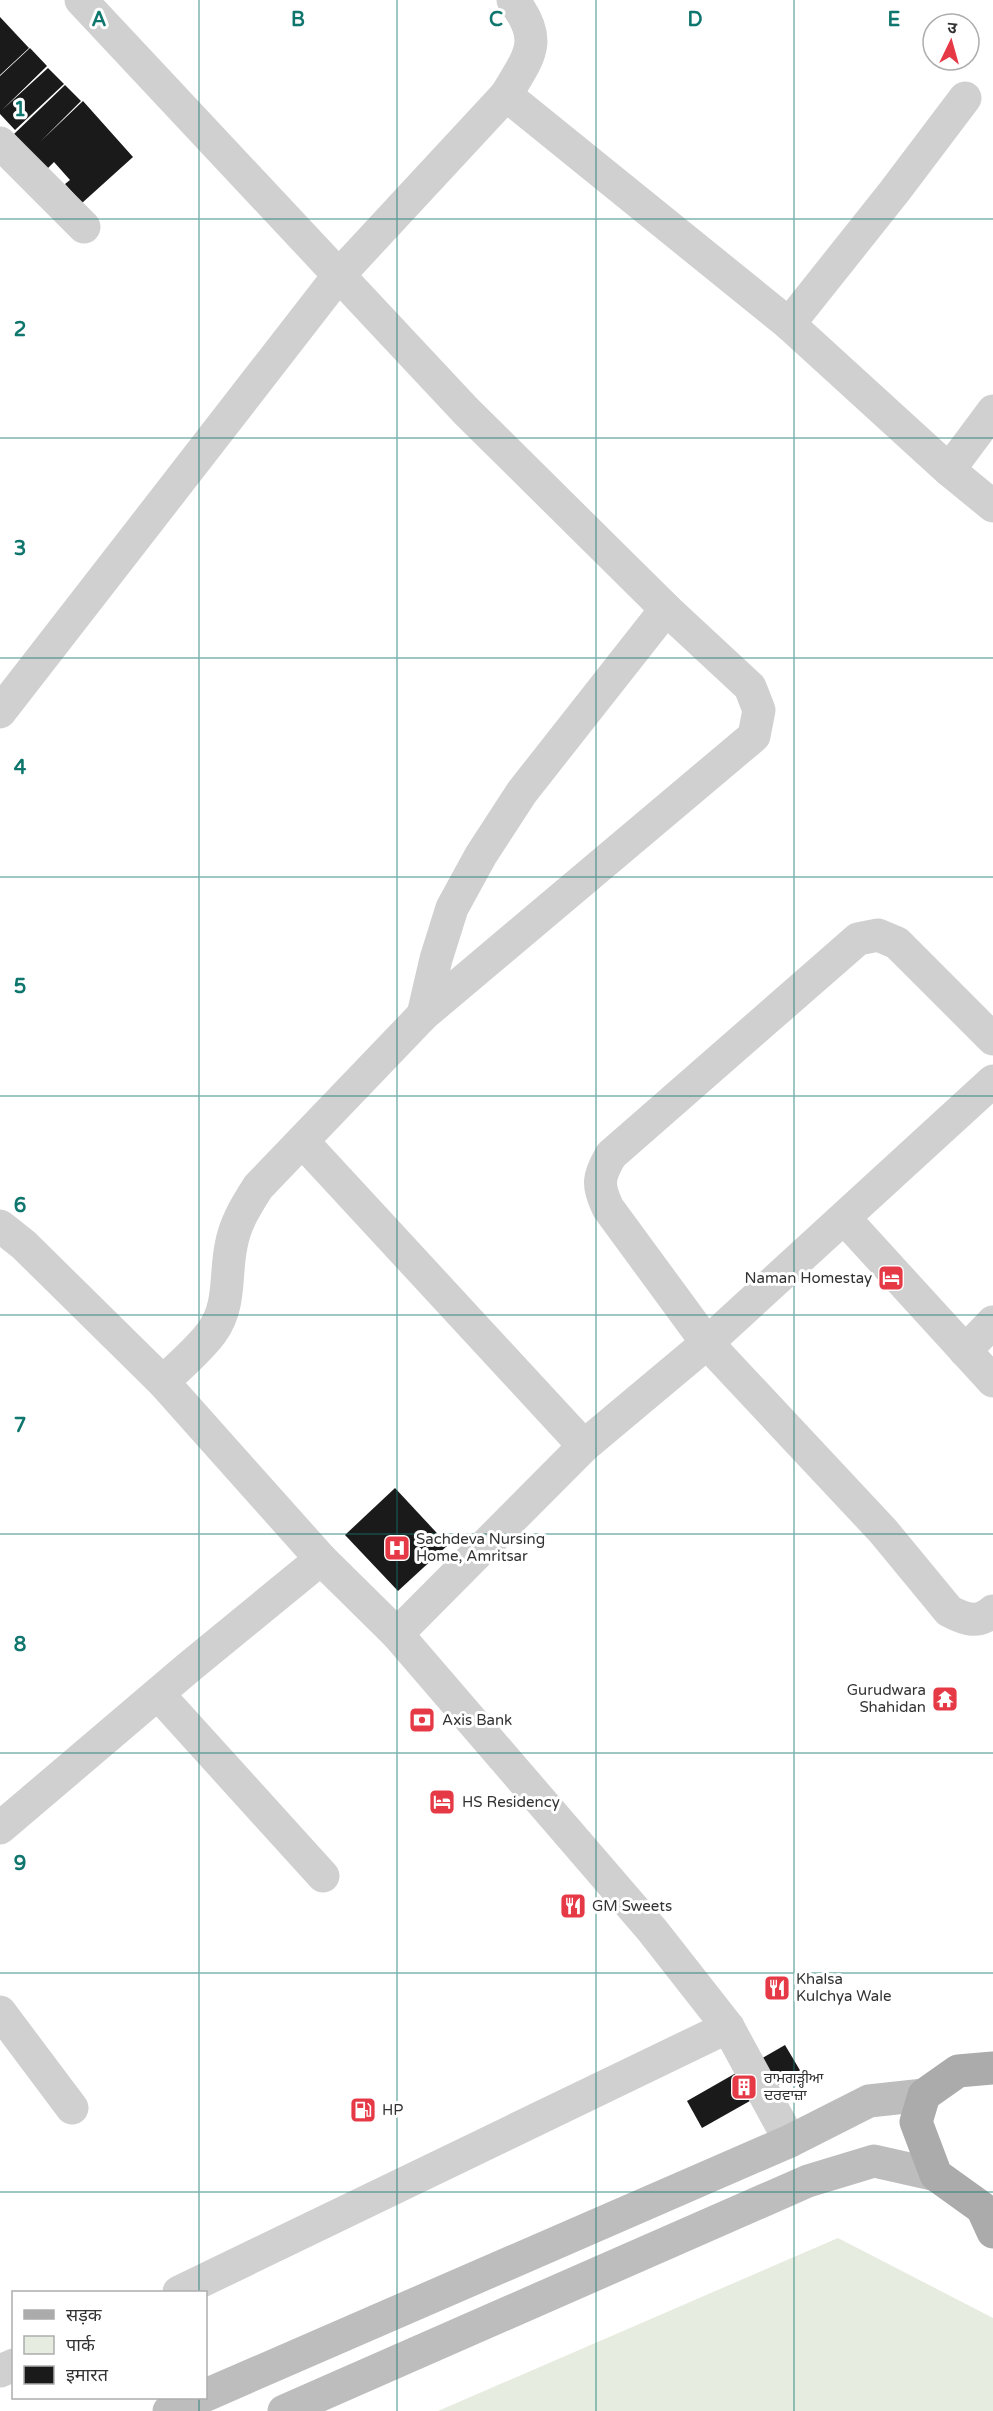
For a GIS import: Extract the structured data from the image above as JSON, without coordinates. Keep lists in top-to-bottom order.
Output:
{
  "places": {
    "hotel": ["Naman Homestay", "HS Residency"],
    "hospital": ["Sachdeva Nursing Home, Amritsar"],
    "temple": ["Gurudwara Shahidan"],
    "bank": ["Axis Bank"],
    "restaurant": ["GM Sweets", "Khalsa Kulchya Wale"],
    "building": ["ਰਾਮਗੜ੍ਹੀਆ ਦਰਵਾਜ਼ਾ"],
    "fuel station": ["HP"]
  },
  "legend": ["सड़क", "पार्क", "इमारत"],
  "north": "top",
  "grid": {
    "columns": [
      "A",
      "B",
      "C",
      "D",
      "E"
    ],
    "rows": [
      "1",
      "2",
      "3",
      "4",
      "5",
      "6",
      "7",
      "8",
      "9"
    ]
  }
}
